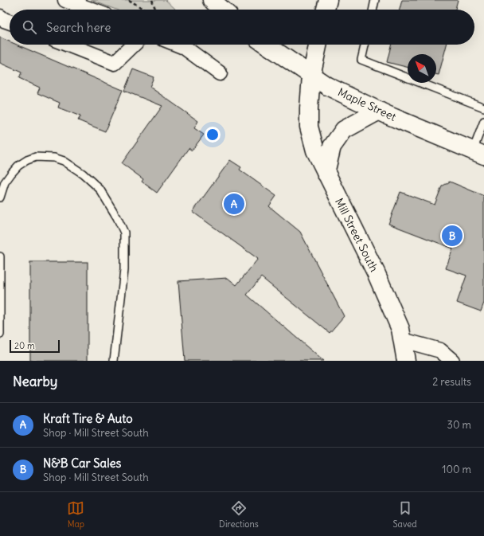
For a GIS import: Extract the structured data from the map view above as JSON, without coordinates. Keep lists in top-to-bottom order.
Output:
{
  "streets": {
    "street": ["Maple Street", "Mill Street South"]
  },
  "crossings": [
    ["Maple Street", "Mill Street South"]
  ],
  "scale_bar": "20 m",
  "north": "top left",
  "page": {
    "search": "Search here",
    "pins": ["A", "B"],
    "scale": "20 m",
    "heading": ["Nearby", "2 results"],
    "list": [
      {
        "mark": "A",
        "name": "Kraft Tire & Auto",
        "note": "Shop · Mill Street South",
        "value": "30 m"
      },
      {
        "mark": "B",
        "name": "N&B Car Sales",
        "note": "Shop · Mill Street South",
        "value": "100 m"
      }
    ],
    "nav": ["Map", "Directions", "Saved"]
  }
}
